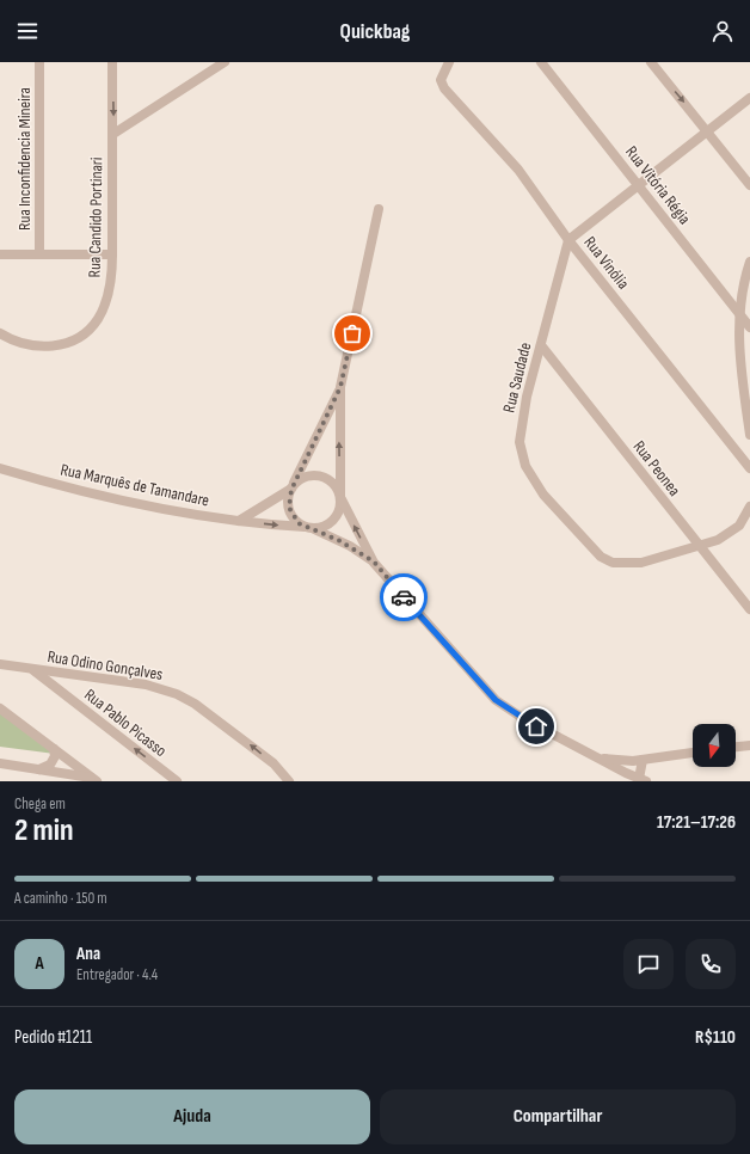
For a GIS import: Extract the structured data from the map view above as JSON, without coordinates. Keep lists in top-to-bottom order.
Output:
{
  "streets": {
    "street": [
      "Rua Inconfidencia Mineira",
      "Rua Vitória Régia",
      "Rua Candido Portinari",
      "Rua Vinólia",
      "Rua Saudade",
      "Rua Peonea",
      "Rua Marquês de Tamandare",
      "Rua Odino Gonçalves",
      "Rua Pablo Picasso"
    ]
  },
  "crossings": [
    ["Rua Vinólia", "Rua Saudade"],
    ["Rua Saudade", "Rua Peonea"],
    ["Rua Odino Gonçalves", "Rua Pablo Picasso"]
  ],
  "one_way": ["Rua Odino Gonçalves"],
  "north": "bottom",
  "page": {
    "header": "Quickbag",
    "heading": ["2 min", "Chega em", "17:21–17:26"],
    "panel": [
      "Ana",
      "Entregador · 4.4",
      "Pedido #1211",
      "R$110"
    ],
    "bar": "A caminho · 150 m",
    "round": "A",
    "buttons": ["Ajuda", "Compartilhar"]
  }
}
